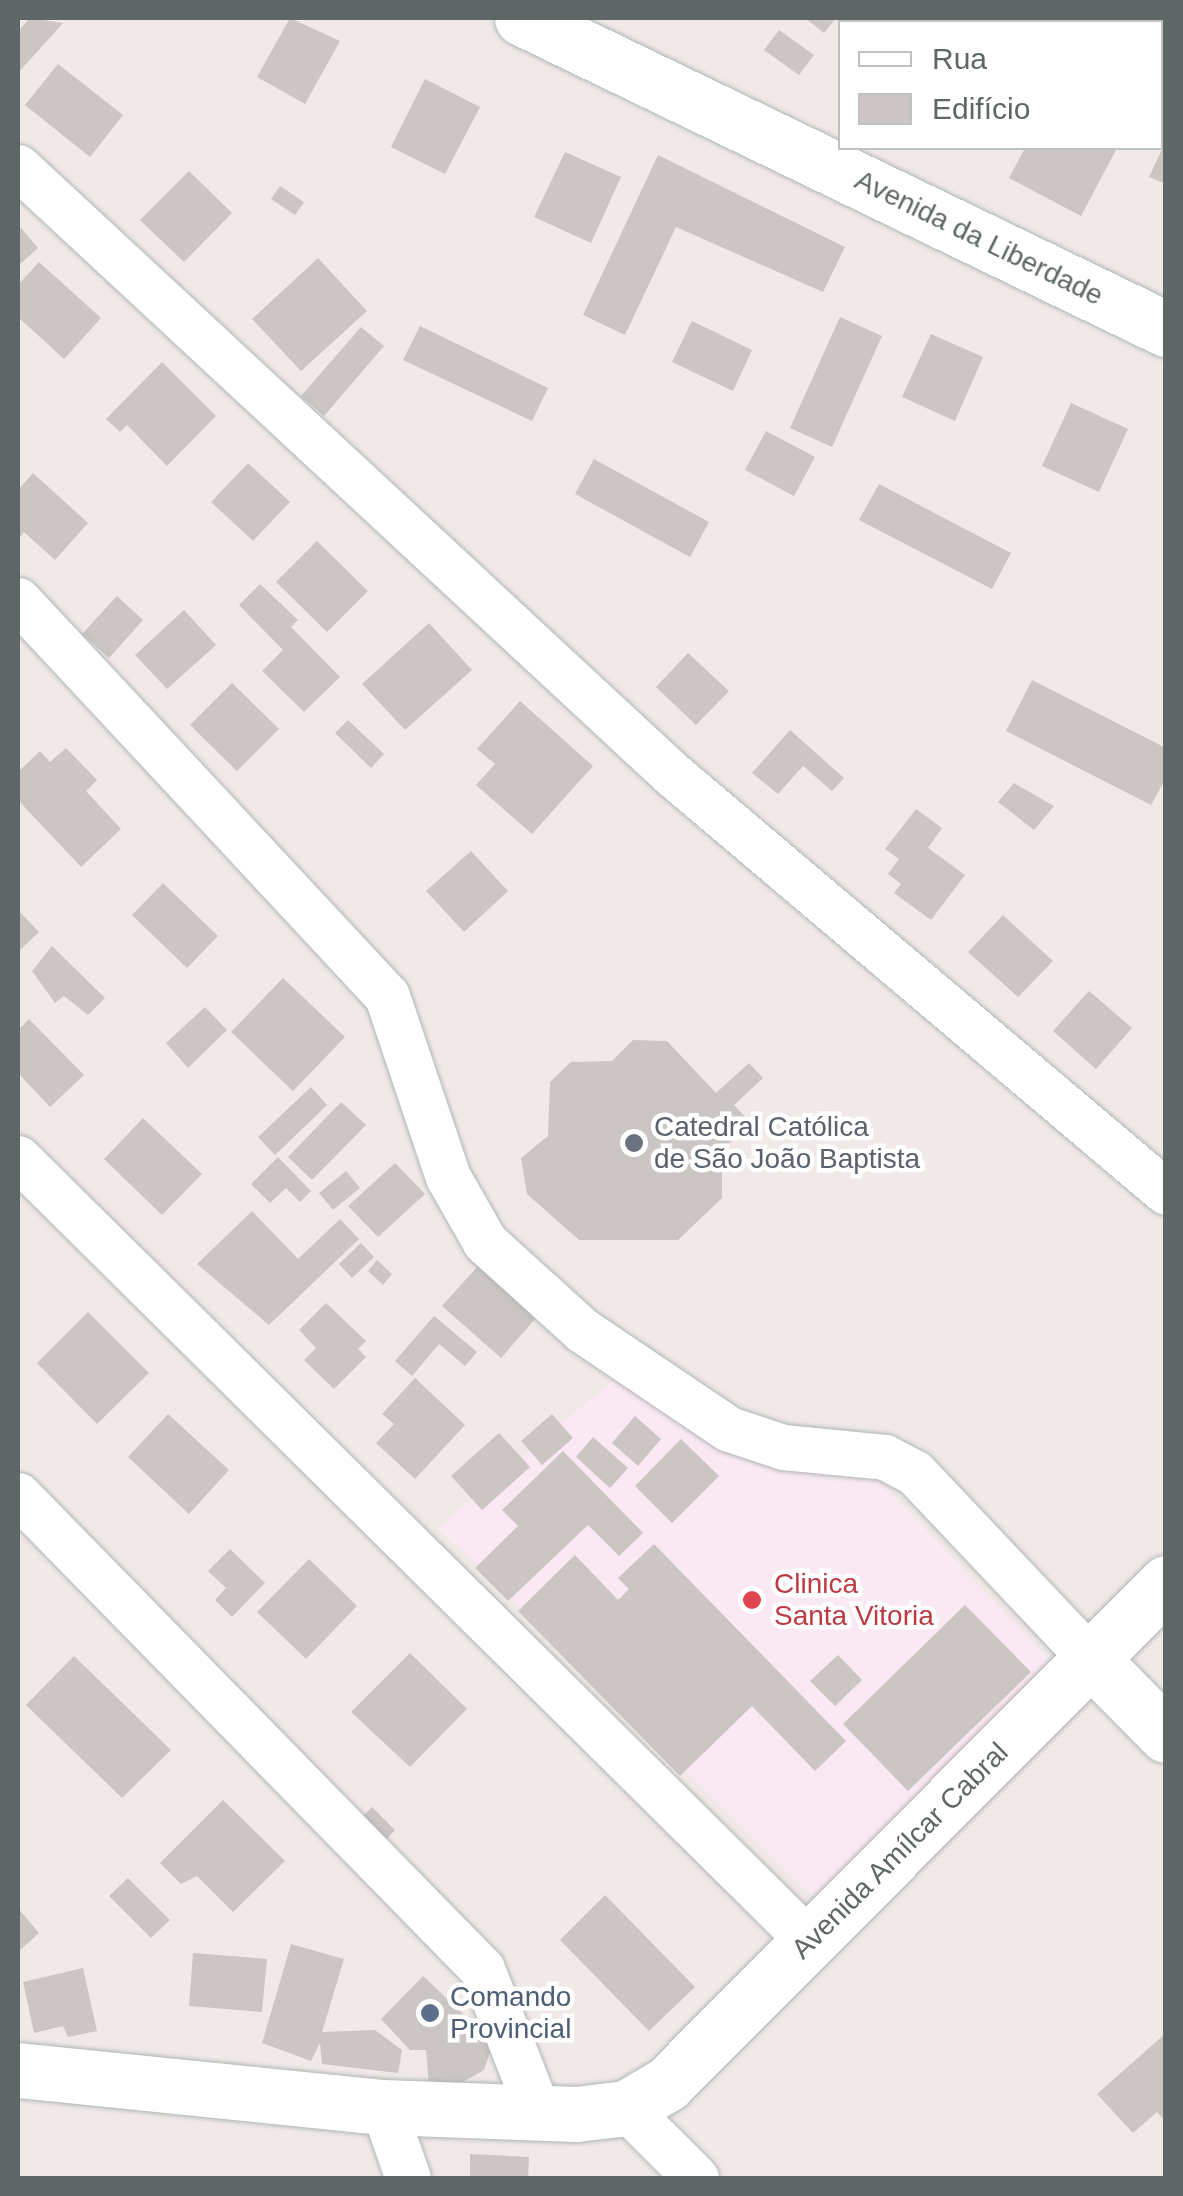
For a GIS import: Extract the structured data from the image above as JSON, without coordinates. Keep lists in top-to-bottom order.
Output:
{
  "streets": {
    "street": ["Avenida da Liberdade", "Avenida Amílcar Cabral"]
  },
  "places": ["Catedral Católica de São João Baptista", "Clinica Santa Vitoria", "Comando Provincial"],
  "legend": ["Rua", "Edifício"]
}
